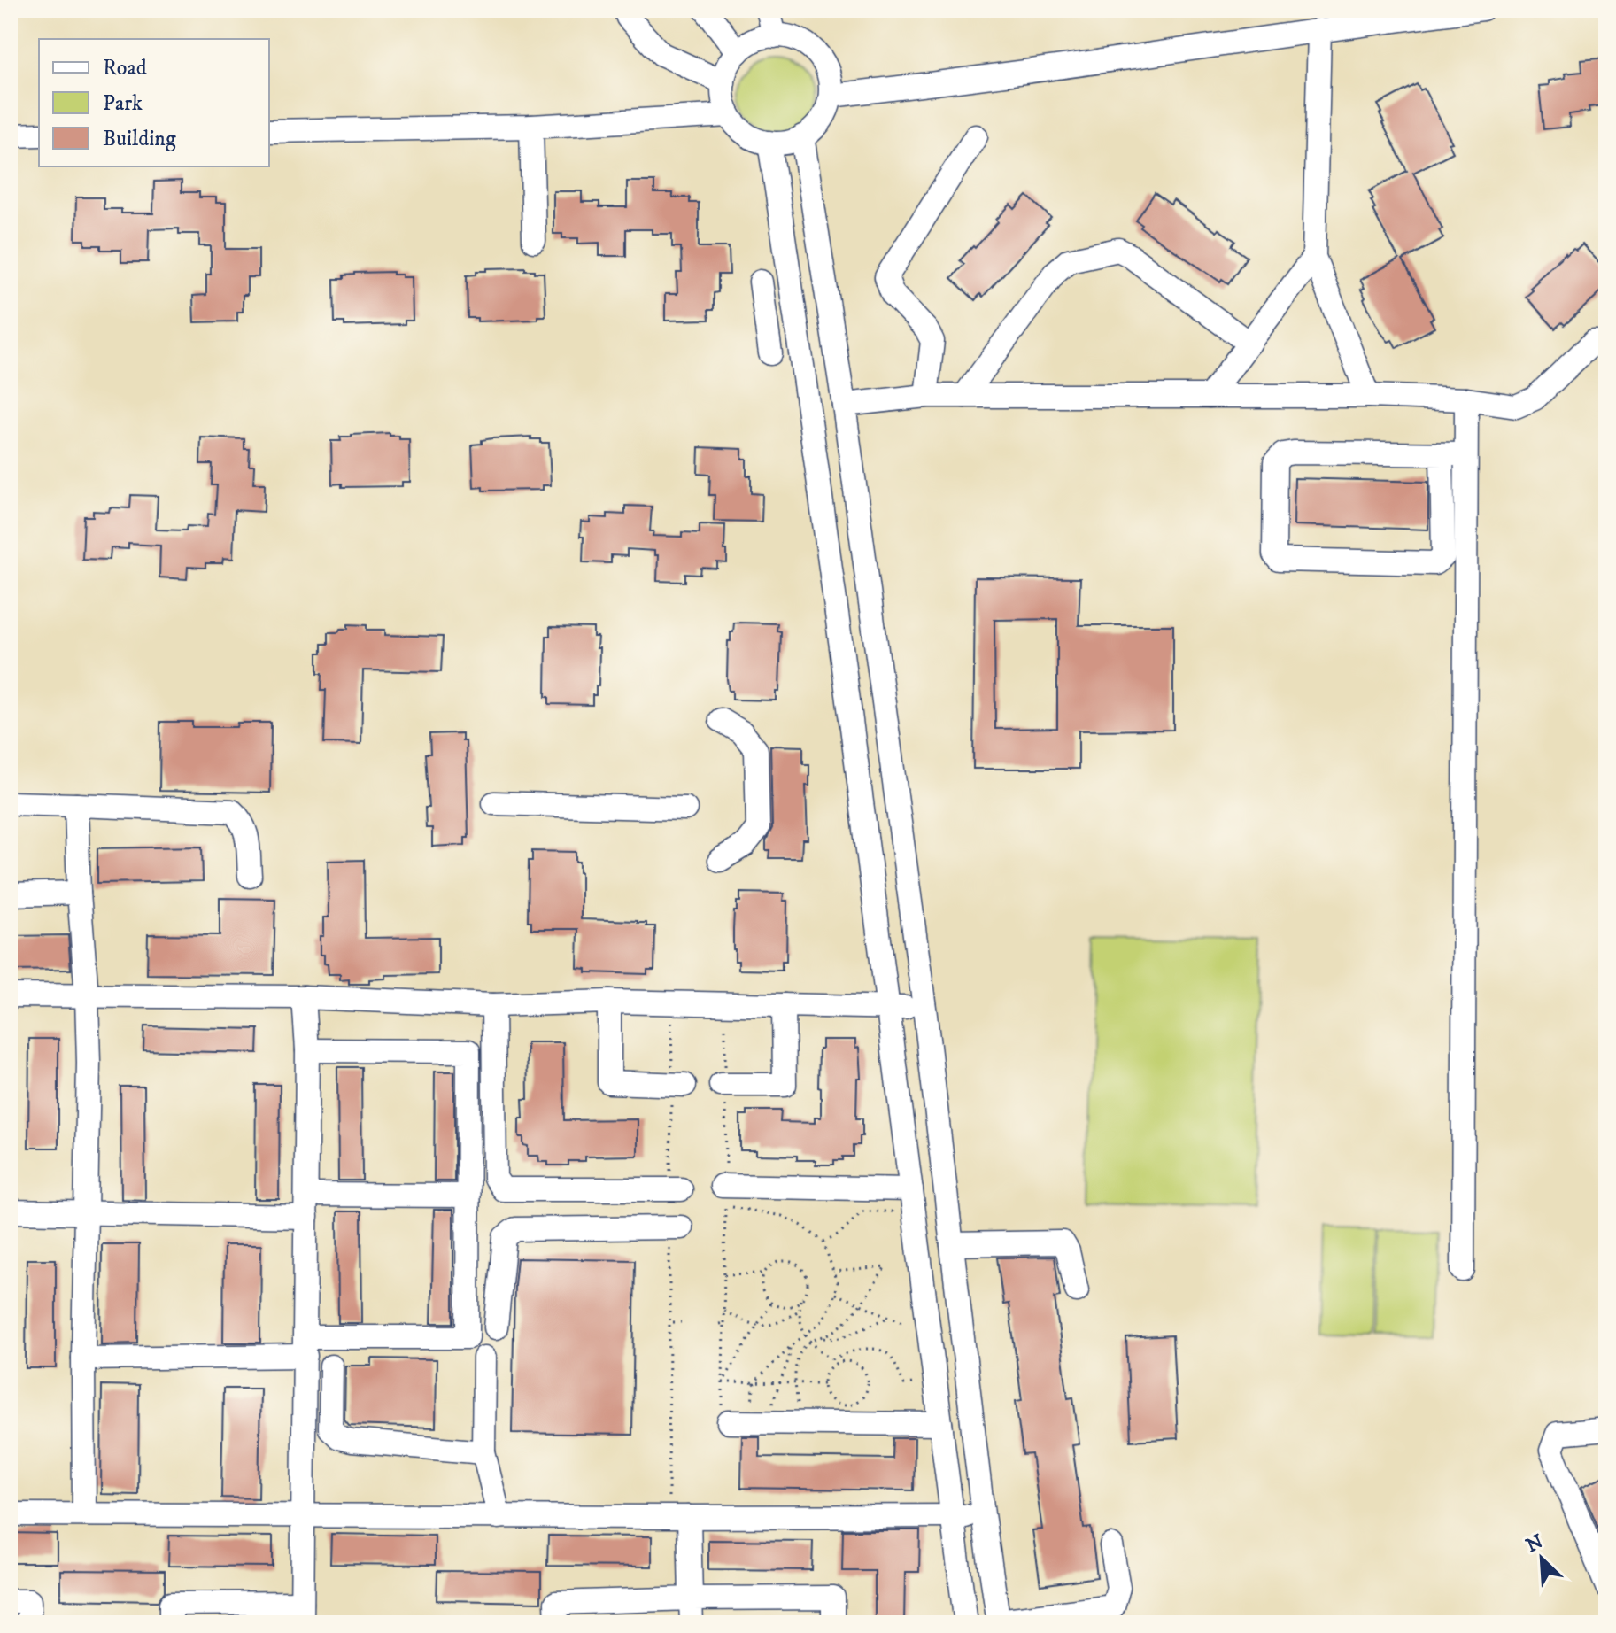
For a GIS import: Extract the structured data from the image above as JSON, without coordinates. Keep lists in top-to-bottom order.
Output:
{
  "legend": ["Road", "Park", "Building"],
  "north": "top left"
}
